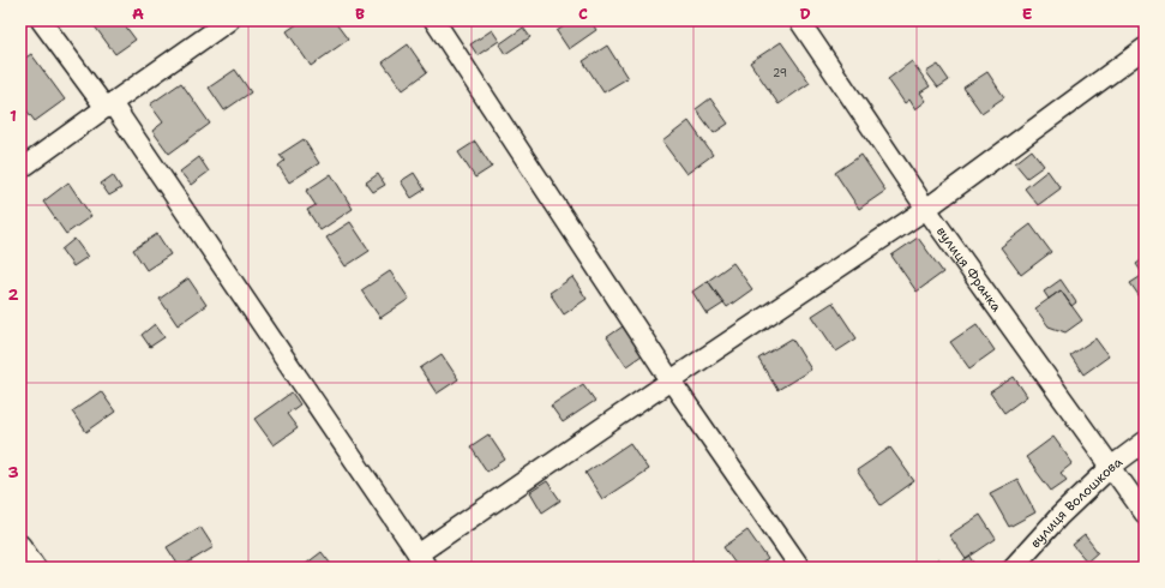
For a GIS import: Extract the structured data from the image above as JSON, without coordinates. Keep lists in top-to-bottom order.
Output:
{
  "streets": {
    "street": ["вулиця Франка", "вулиця Волошкова"]
  },
  "crossings": [
    ["вулиця Франка", "вулиця Волошкова"]
  ],
  "house_numbers": ["29"],
  "grid": {
    "columns": [
      "A",
      "B",
      "C",
      "D",
      "E"
    ],
    "rows": ["1", "2", "3"]
  }
}
